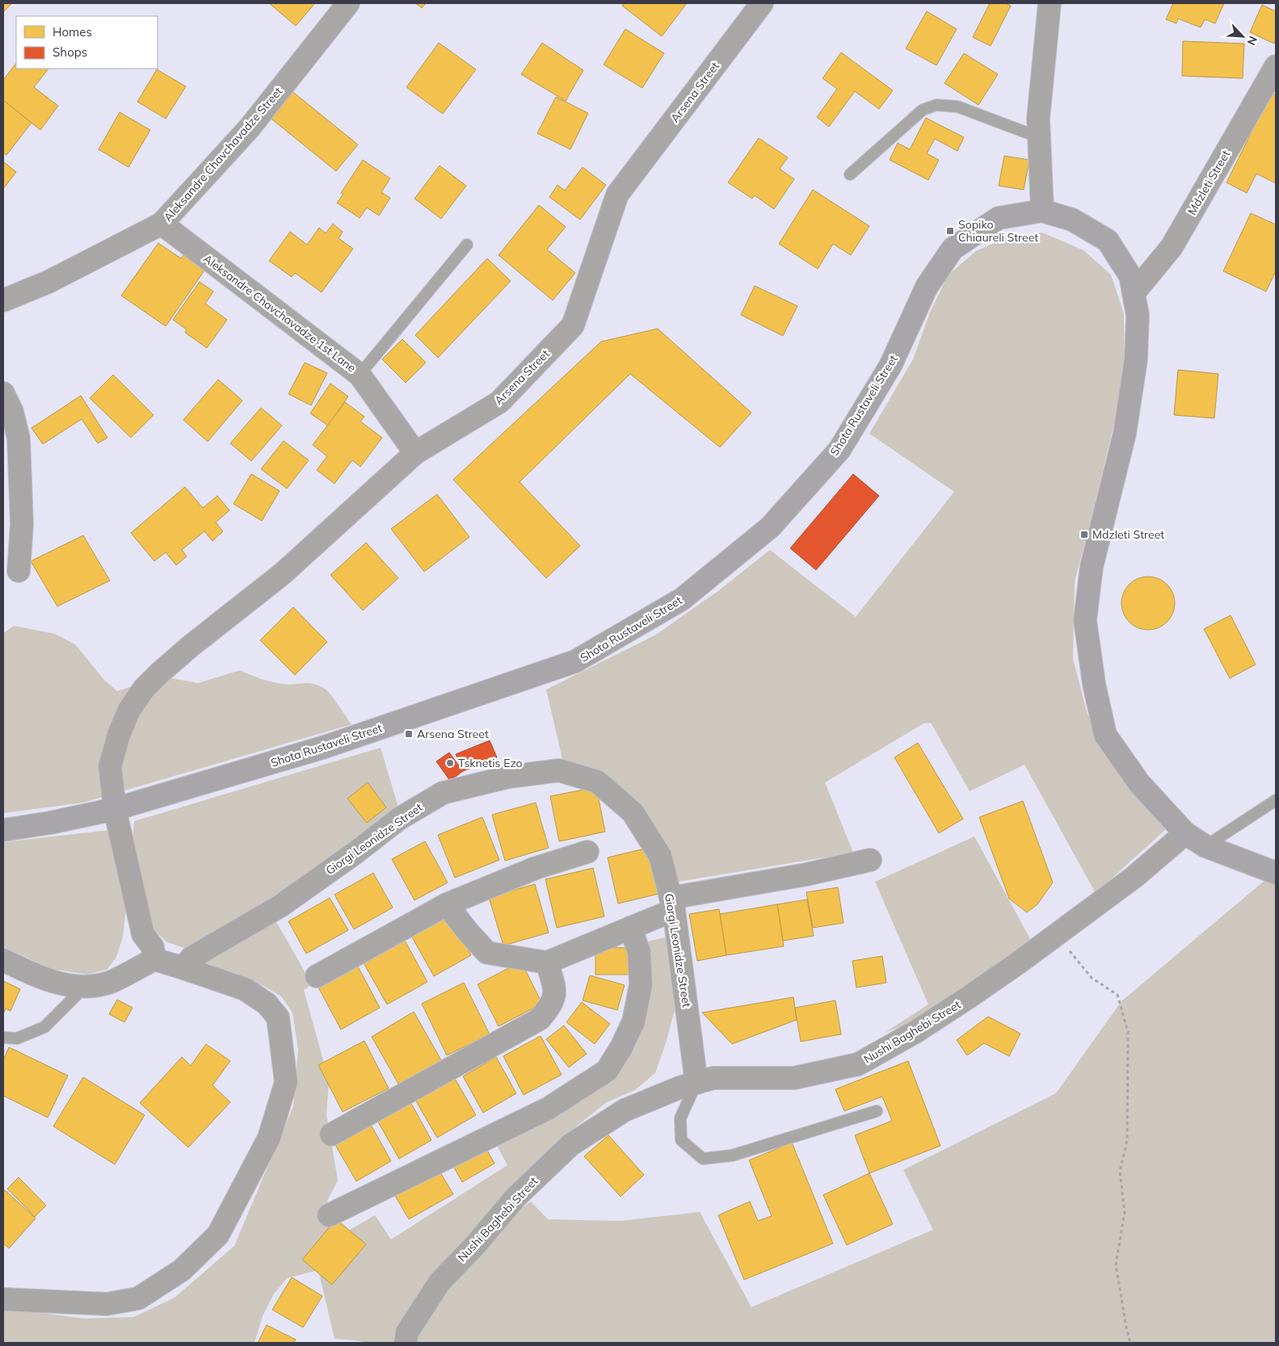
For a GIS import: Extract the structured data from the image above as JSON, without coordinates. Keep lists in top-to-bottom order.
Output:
{
  "streets": {
    "main road": ["Shota Rustaveli Street"],
    "street": [
      "Arsena Street",
      "Aleksandre Chavchavadze Street",
      "Mdzleti Street",
      "Aleksandre Chavchavadze 1st Lane",
      "Giorgi Leonidze Street",
      "Nushi Baghebi Street"
    ]
  },
  "crossings": [
    ["Arsena Street", "Aleksandre Chavchavadze 1st Lane"],
    ["Arsena Street", "Shota Rustaveli Street"],
    ["Aleksandre Chavchavadze Street", "Aleksandre Chavchavadze 1st Lane"],
    ["Mdzleti Street", "Shota Rustaveli Street"],
    ["Shota Rustaveli Street", "Nushi Baghebi Street"],
    ["Giorgi Leonidze Street", "Nushi Baghebi Street"]
  ],
  "places": {
    "transit": ["Sopiko Chiaureli Street", "Mdzleti Street", "Arsena Street"],
    "other": ["Tsknetis Ezo"]
  },
  "legend": ["Homes", "Shops"],
  "north": "bottom right"
}
